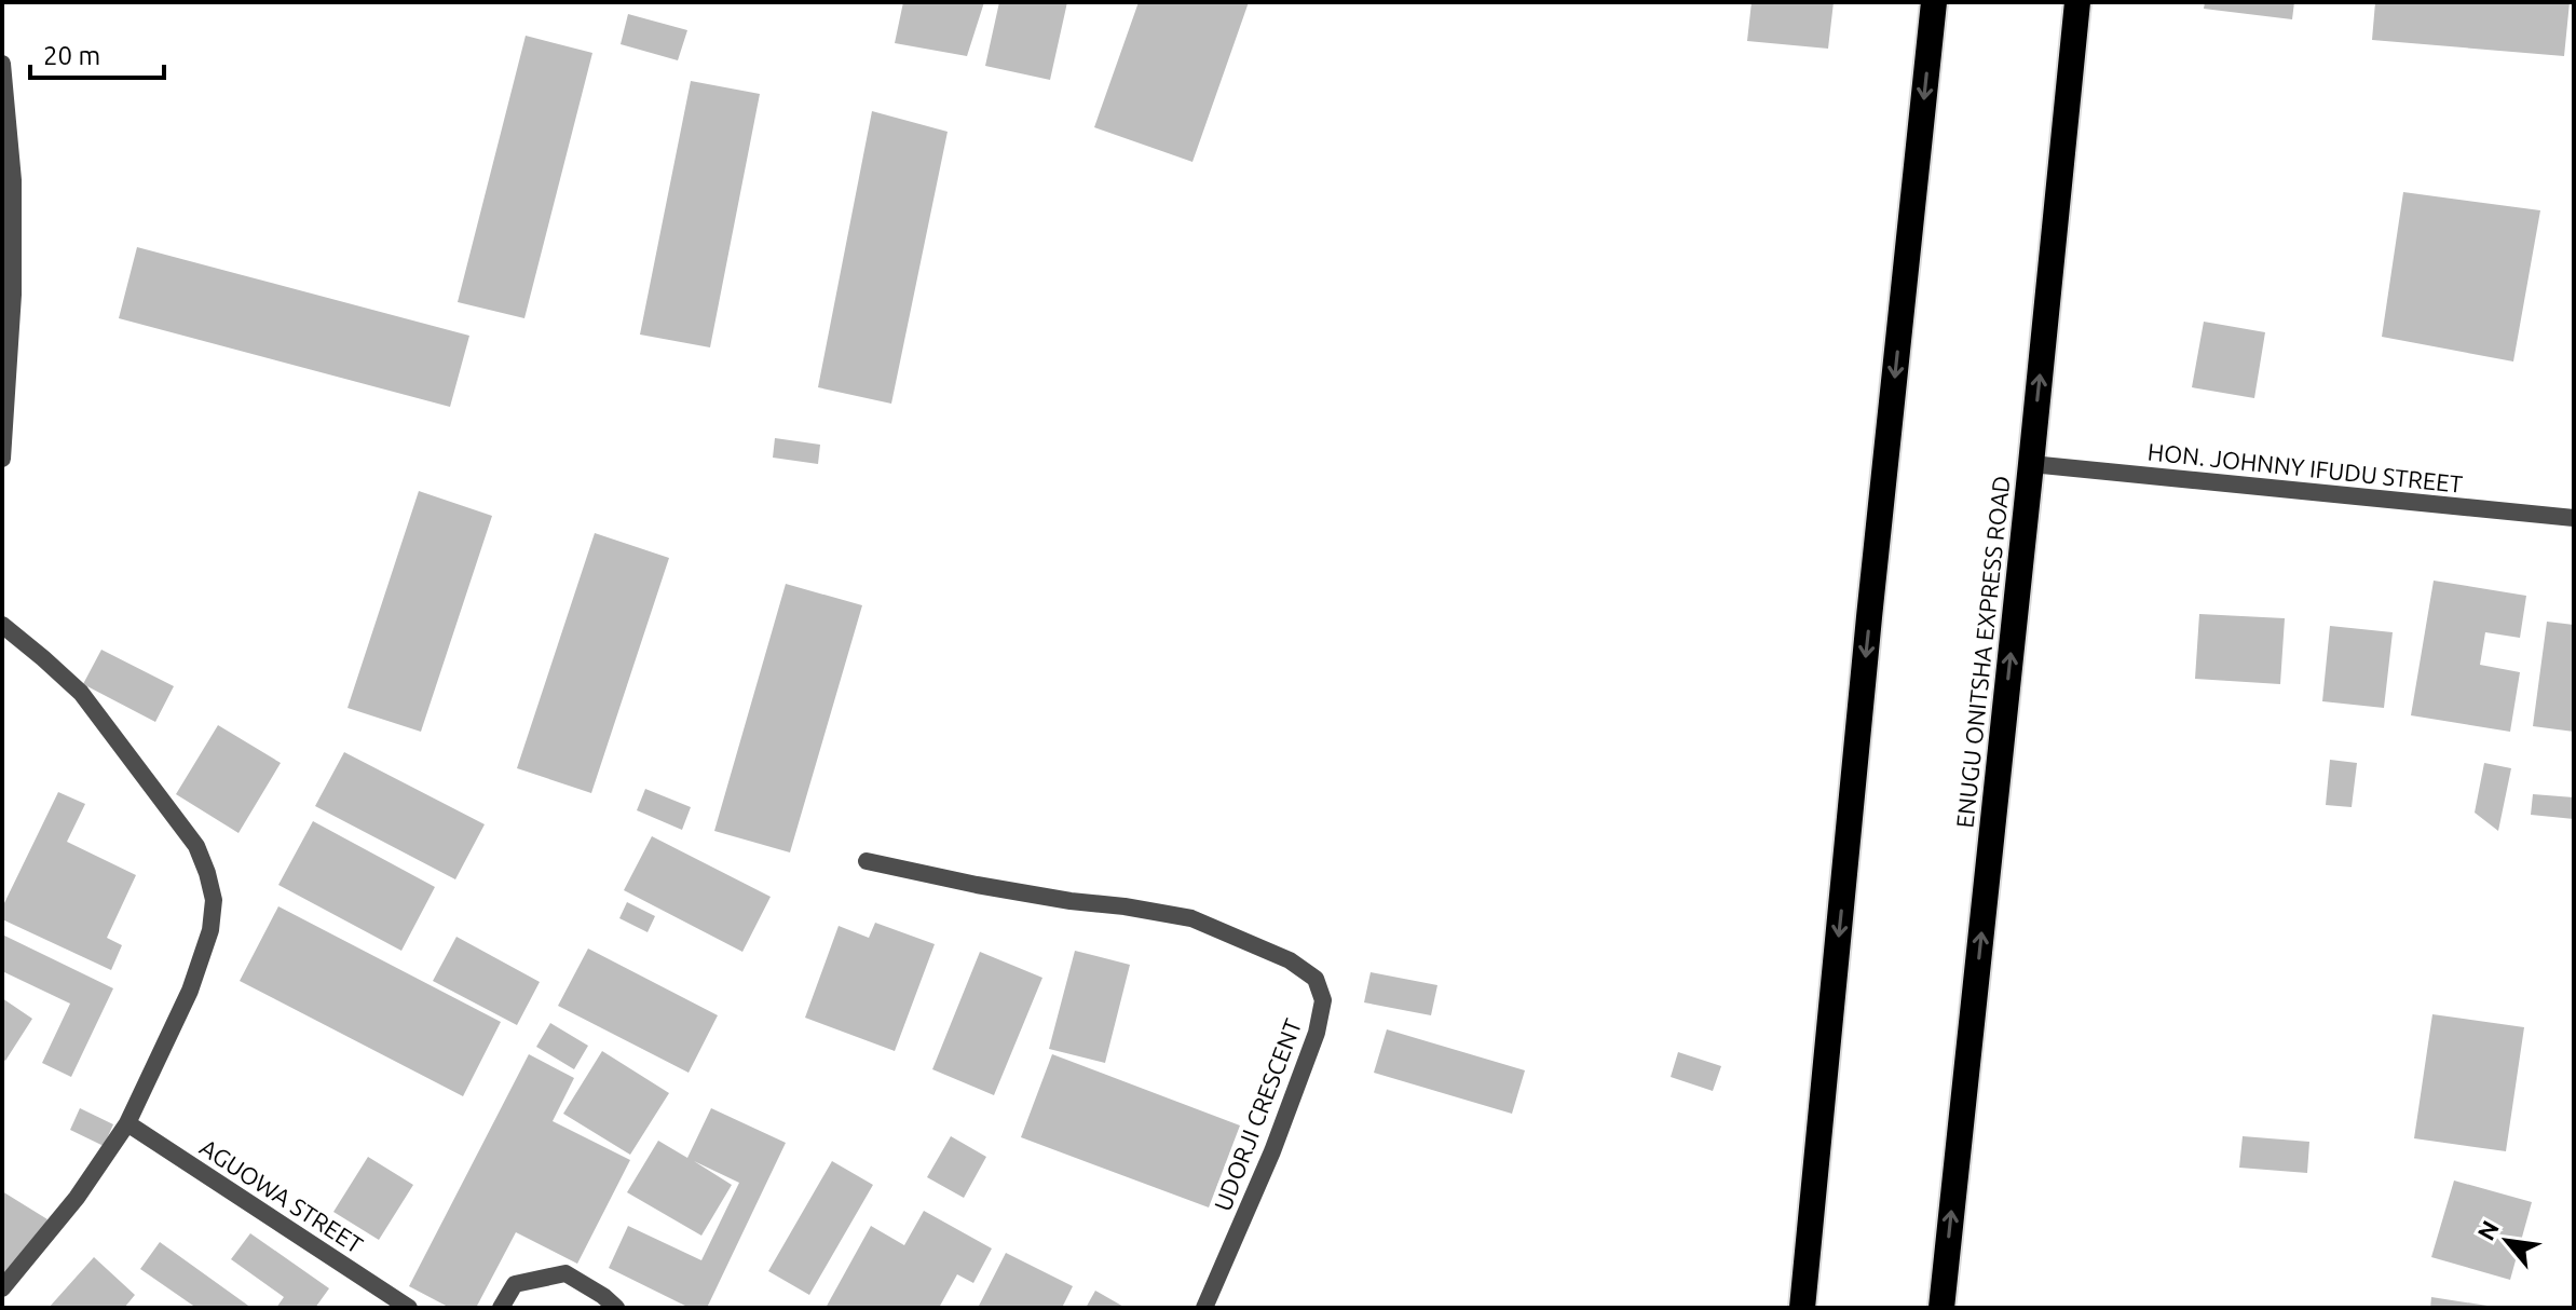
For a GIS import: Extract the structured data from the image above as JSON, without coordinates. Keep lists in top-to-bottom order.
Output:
{
  "streets": {
    "highway": ["ENUGU ONITSHA EXPRESS ROAD"],
    "street": ["HON. JOHNNY IFUDU STREET", "UDORJI CRESCENT", "AGUOWA STREET"]
  },
  "crossings": [
    ["HON. JOHNNY IFUDU STREET", "ENUGU ONITSHA EXPRESS ROAD"]
  ],
  "scale_bar": "20 m",
  "north": "top left"
}
